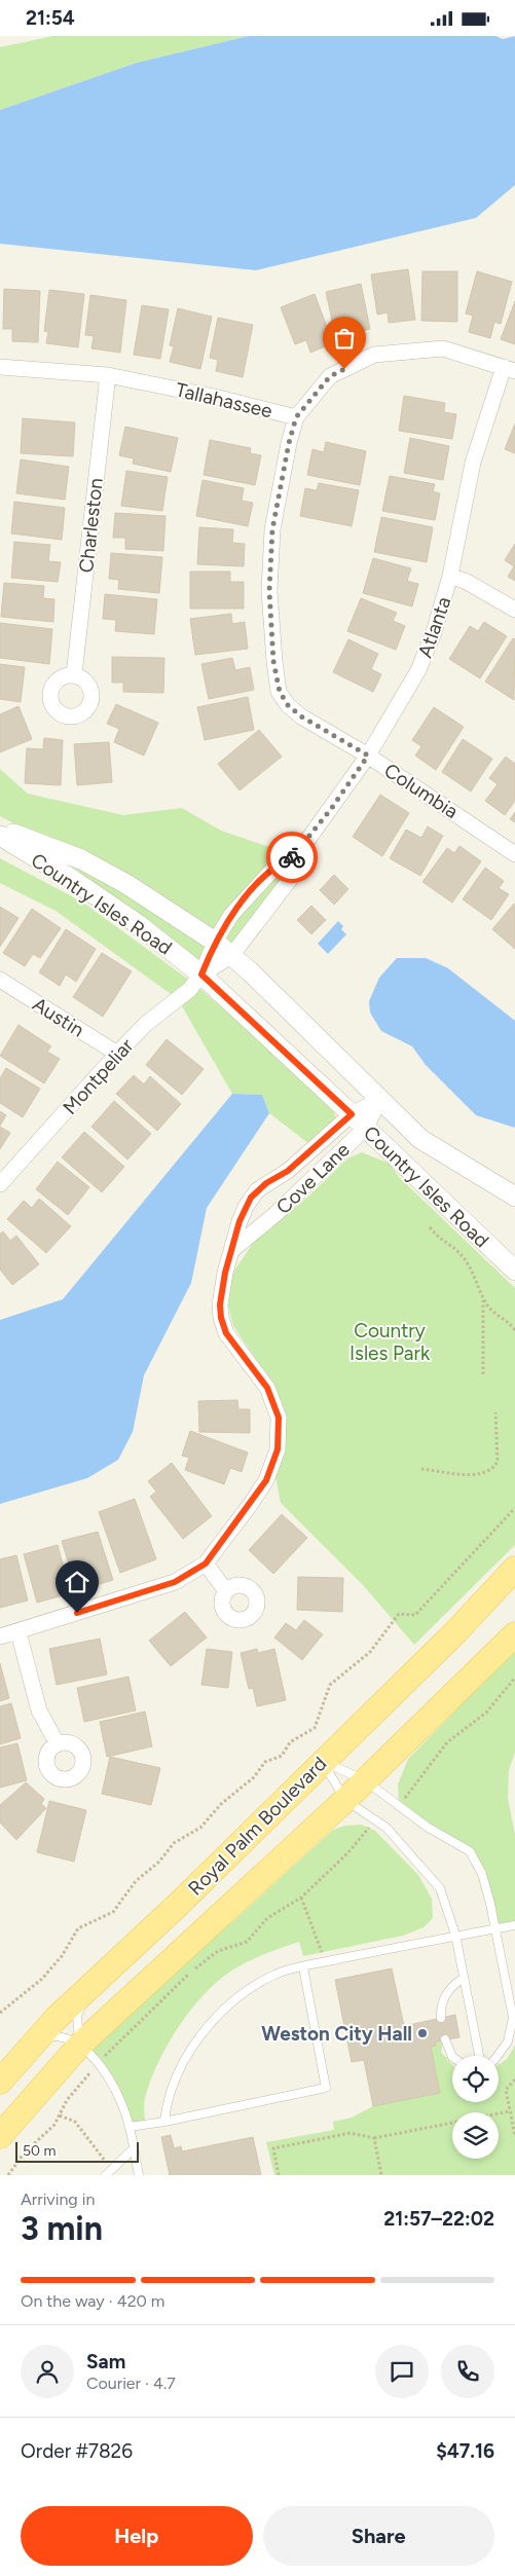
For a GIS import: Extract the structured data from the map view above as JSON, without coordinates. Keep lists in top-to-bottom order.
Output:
{
  "streets": {
    "main road": ["Royal Palm Boulevard"],
    "street": [
      "Tallahassee",
      "Charleston",
      "Atlanta",
      "Columbia",
      "Country Isles Road",
      "Austin",
      "Montpeliar",
      "Cove Lane"
    ]
  },
  "crossings": [
    ["Tallahassee", "Charleston"],
    ["Tallahassee", "Atlanta"],
    ["Tallahassee", "Columbia"],
    ["Atlanta", "Columbia"],
    ["Atlanta", "Country Isles Road"],
    ["Atlanta", "Montpeliar"],
    ["Country Isles Road", "Montpeliar"],
    ["Country Isles Road", "Cove Lane"],
    ["Austin", "Montpeliar"]
  ],
  "parks": ["Country Isles Park"],
  "places": ["Weston City Hall"],
  "scale_bar": "50 m",
  "page": {
    "status": "21:54",
    "scale": "50 m",
    "heading": ["3 min", "Arriving in", "21:57–22:02"],
    "panel": [
      "Sam",
      "Courier · 4.7",
      "Order #7826",
      "$47.16"
    ],
    "bar": "On the way · 420 m",
    "buttons": ["Help", "Share"]
  }
}
